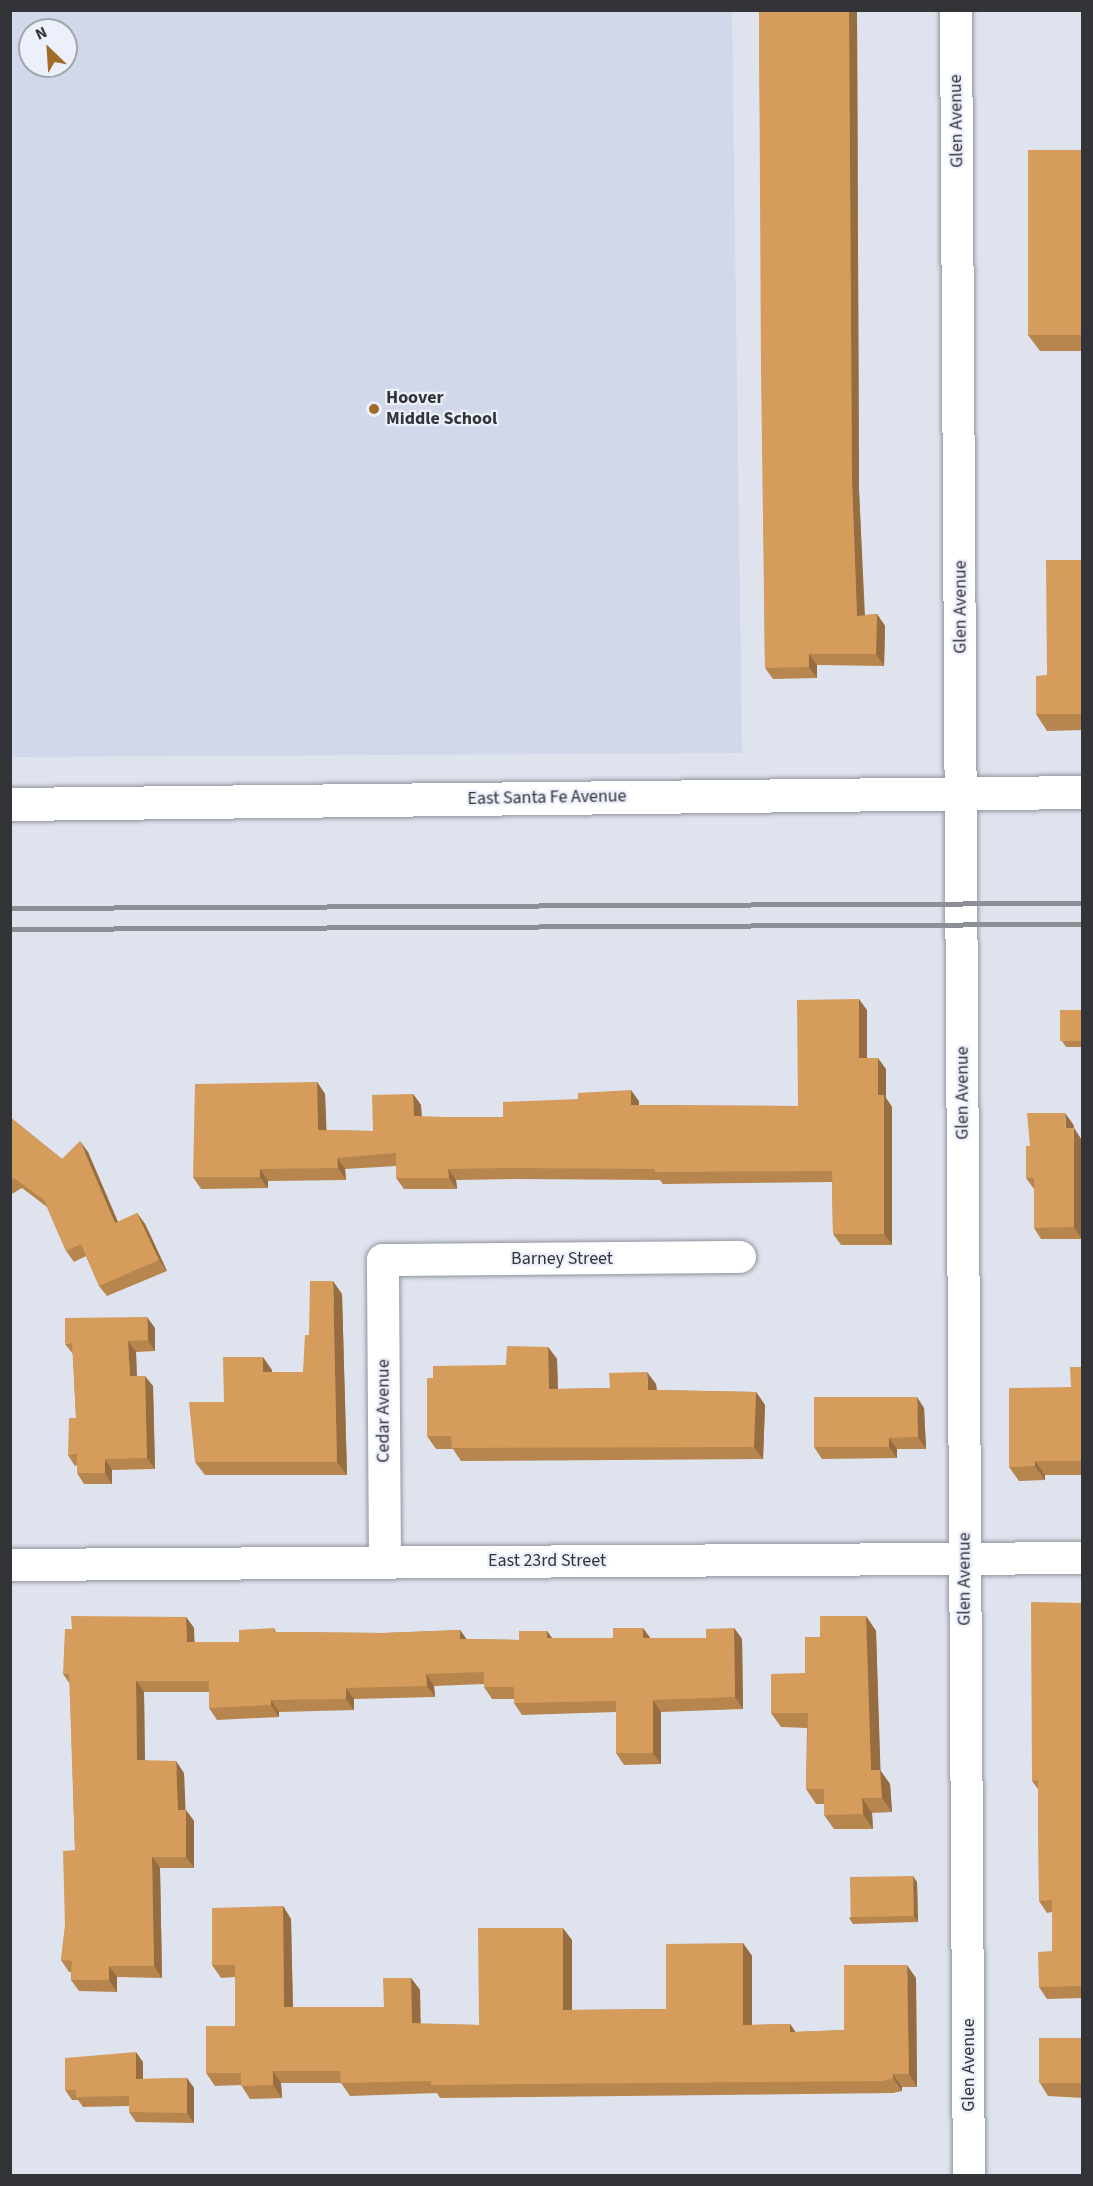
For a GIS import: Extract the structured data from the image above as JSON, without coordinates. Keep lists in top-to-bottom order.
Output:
{
  "streets": {
    "street": [
      "Glen Avenue",
      "East Santa Fe Avenue",
      "Barney Street",
      "Cedar Avenue",
      "East 23rd Street"
    ]
  },
  "crossings": [
    ["Glen Avenue", "East Santa Fe Avenue"],
    ["Glen Avenue", "East 23rd Street"],
    ["Barney Street", "Cedar Avenue"],
    ["Cedar Avenue", "East 23rd Street"]
  ],
  "places": ["Hoover Middle School"],
  "north": "top left"
}
